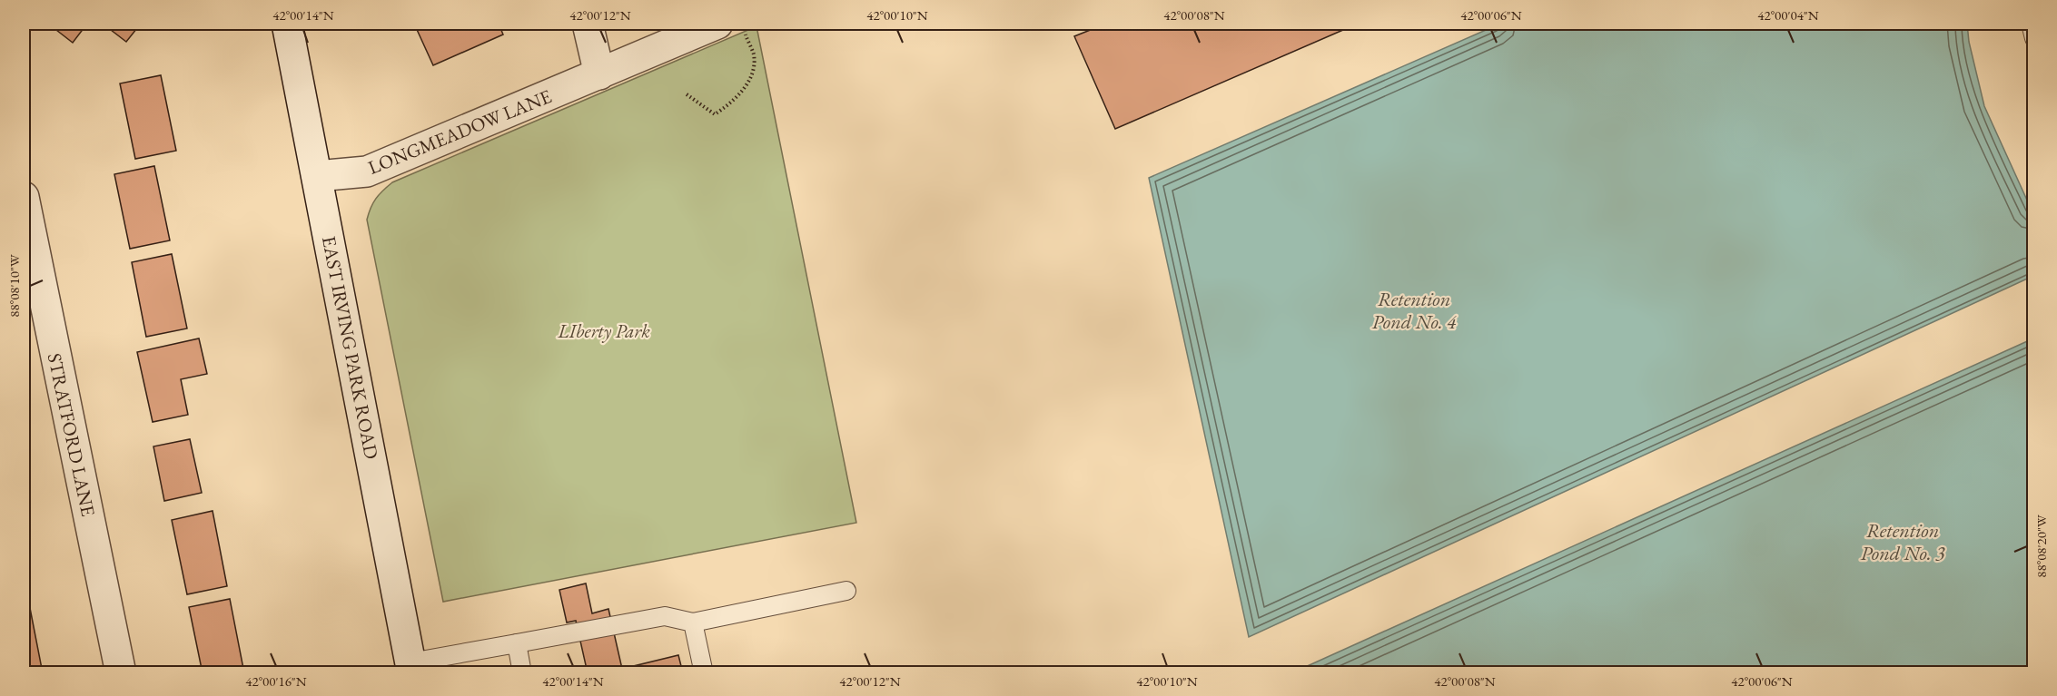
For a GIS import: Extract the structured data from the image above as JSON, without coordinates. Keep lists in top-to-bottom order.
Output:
{
  "streets": {
    "street": ["LONGMEADOW LANE", "EAST IRVING PARK ROAD", "STRATFORD LANE"]
  },
  "crossings": [
    ["LONGMEADOW LANE", "EAST IRVING PARK ROAD"]
  ],
  "water": ["Retention Pond No. 4", "Retention Pond No. 3"],
  "parks": ["LIberty Park"],
  "coordinates": [
    "42°00'14\"N",
    "42°00'12\"N",
    "42°00'10\"N",
    "42°00'08\"N",
    "42°00'06\"N",
    "42°00'04\"N",
    "88°08'10\"W",
    "88°08'20\"W",
    "42°00'16\"N"
  ]
}
